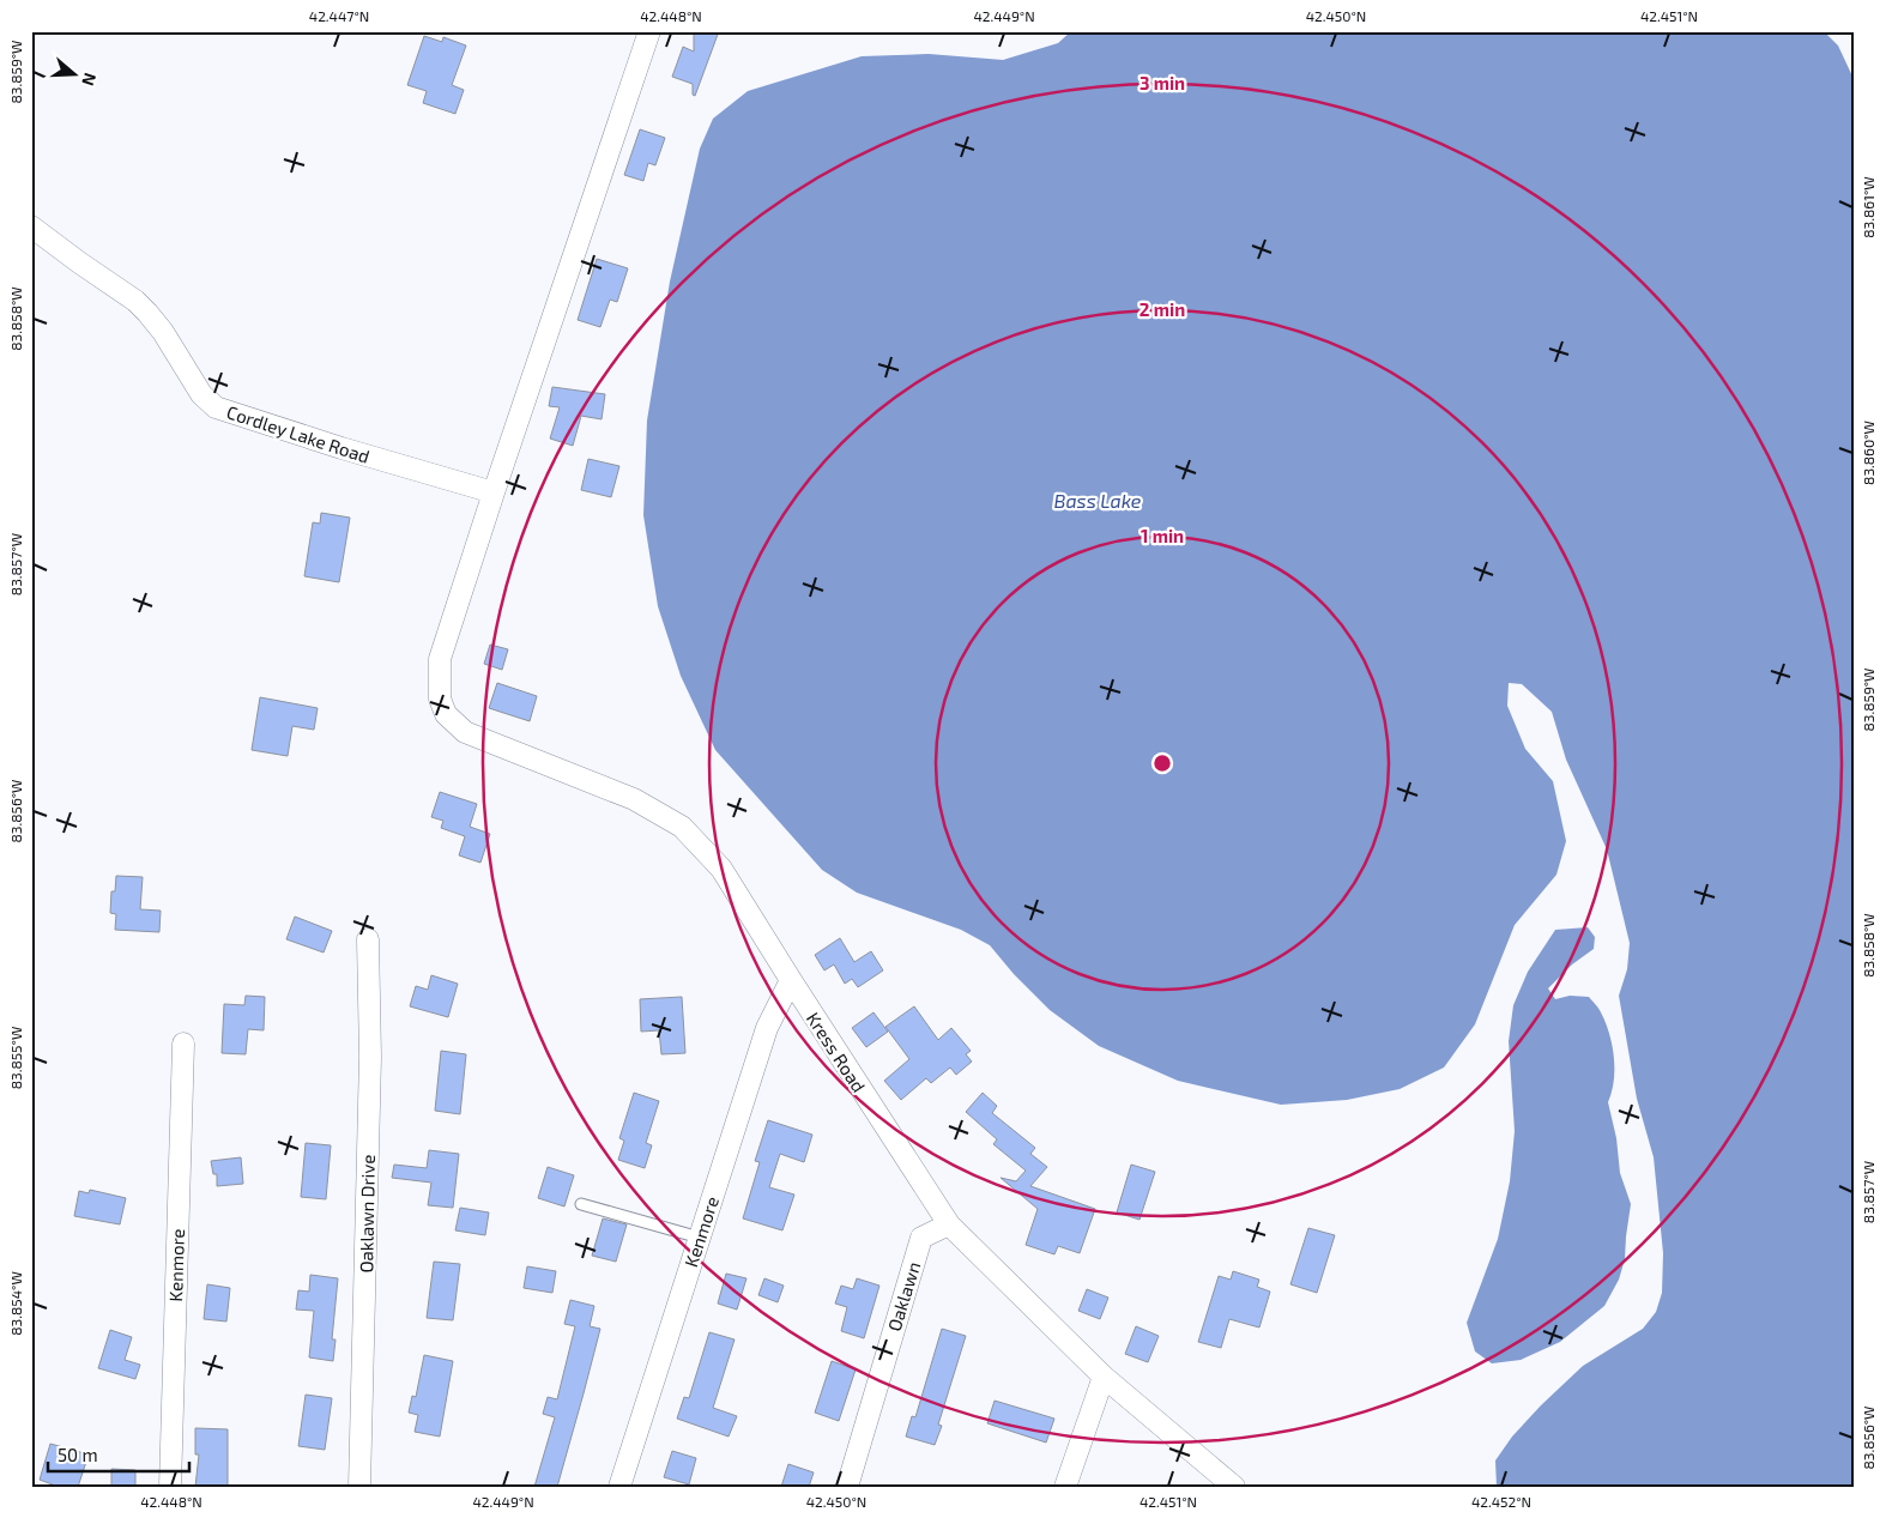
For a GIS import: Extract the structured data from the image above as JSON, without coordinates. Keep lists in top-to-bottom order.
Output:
{
  "streets": {
    "street": [
      "Cordley Lake Road",
      "Kress Road",
      "Oaklawn Drive",
      "Kenmore",
      "Oaklawn"
    ]
  },
  "crossings": [
    ["Cordley Lake Road", "Kress Road"],
    ["Kress Road", "Kenmore"],
    ["Kress Road", "Oaklawn"]
  ],
  "water": ["Bass Lake"],
  "scale_bar": "50 m",
  "north": "right",
  "coordinates": [
    "42.447°N",
    "42.448°N",
    "42.449°N",
    "42.450°N",
    "42.451°N",
    "83.859°W",
    "83.861°W",
    "83.858°W",
    "83.860°W",
    "83.857°W",
    "83.856°W",
    "83.855°W",
    "83.854°W",
    "42.452°N"
  ],
  "rings": ["3 min", "2 min", "1 min"]
}
